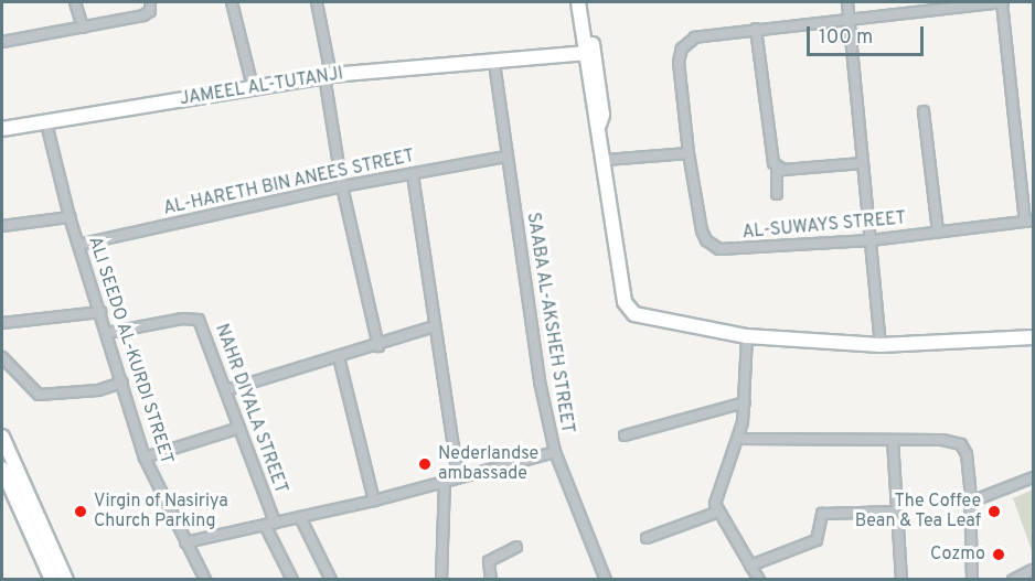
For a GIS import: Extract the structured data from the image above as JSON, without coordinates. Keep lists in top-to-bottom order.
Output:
{
  "streets": {
    "main road": ["JAMEEL AL-TUTANJI"],
    "street": [
      "AL-HARETH BIN ANEES STREET",
      "AL-SUWAYS STREET",
      "SAABA AL-AKSHEH STREET",
      "ALI SEEDO AL-KURDI STREET",
      "NAHR DIYALA STREET"
    ]
  },
  "crossings": [
    ["JAMEEL AL-TUTANJI", "SAABA AL-AKSHEH STREET"],
    ["JAMEEL AL-TUTANJI", "ALI SEEDO AL-KURDI STREET"],
    ["AL-HARETH BIN ANEES STREET", "SAABA AL-AKSHEH STREET"],
    ["AL-HARETH BIN ANEES STREET", "ALI SEEDO AL-KURDI STREET"],
    ["SAABA AL-AKSHEH STREET", "NAHR DIYALA STREET"],
    ["ALI SEEDO AL-KURDI STREET", "NAHR DIYALA STREET"]
  ],
  "places": [
    "Nederlandse ambassade",
    "Virgin of Nasiriya Church Parking",
    "The Coffee Bean & Tea Leaf",
    "Cozmo"
  ],
  "scale_bar": "100 m"
}
